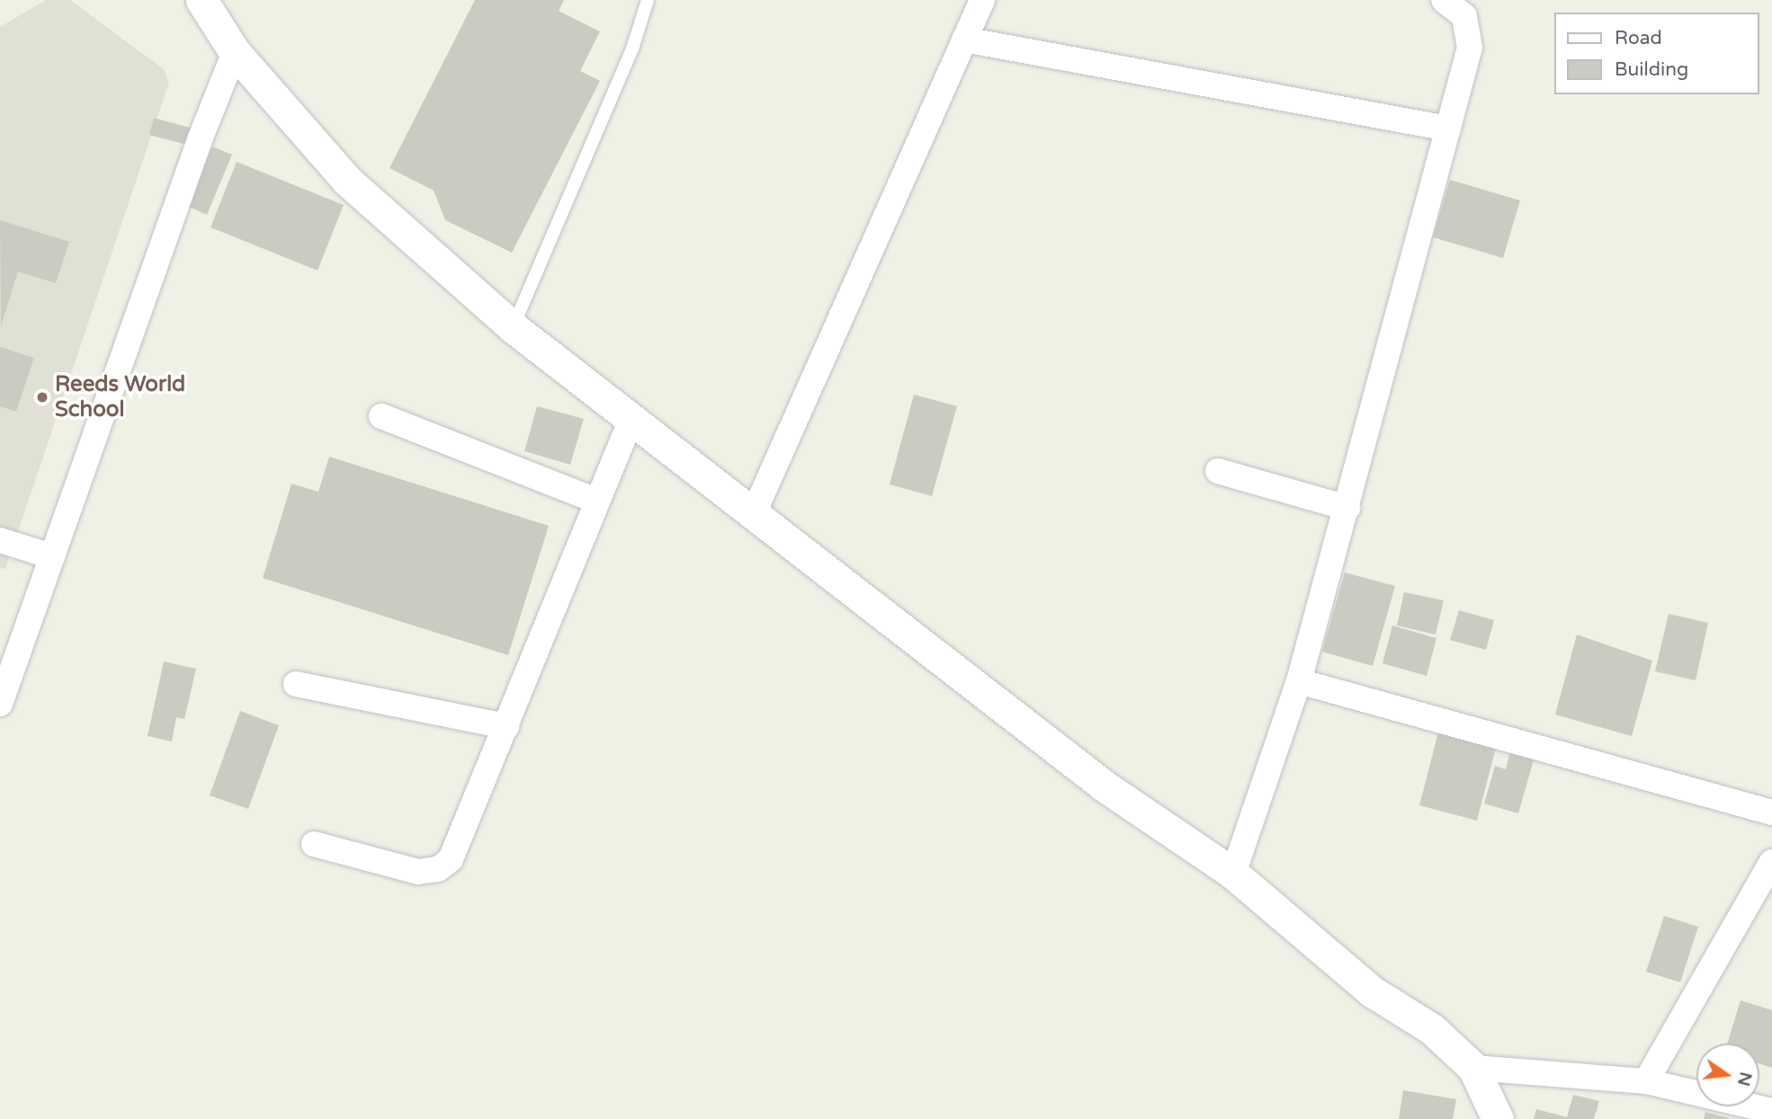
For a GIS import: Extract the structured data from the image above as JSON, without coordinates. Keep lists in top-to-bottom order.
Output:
{
  "places": ["Reeds World School"],
  "legend": ["Road", "Building"],
  "north": "right"
}
